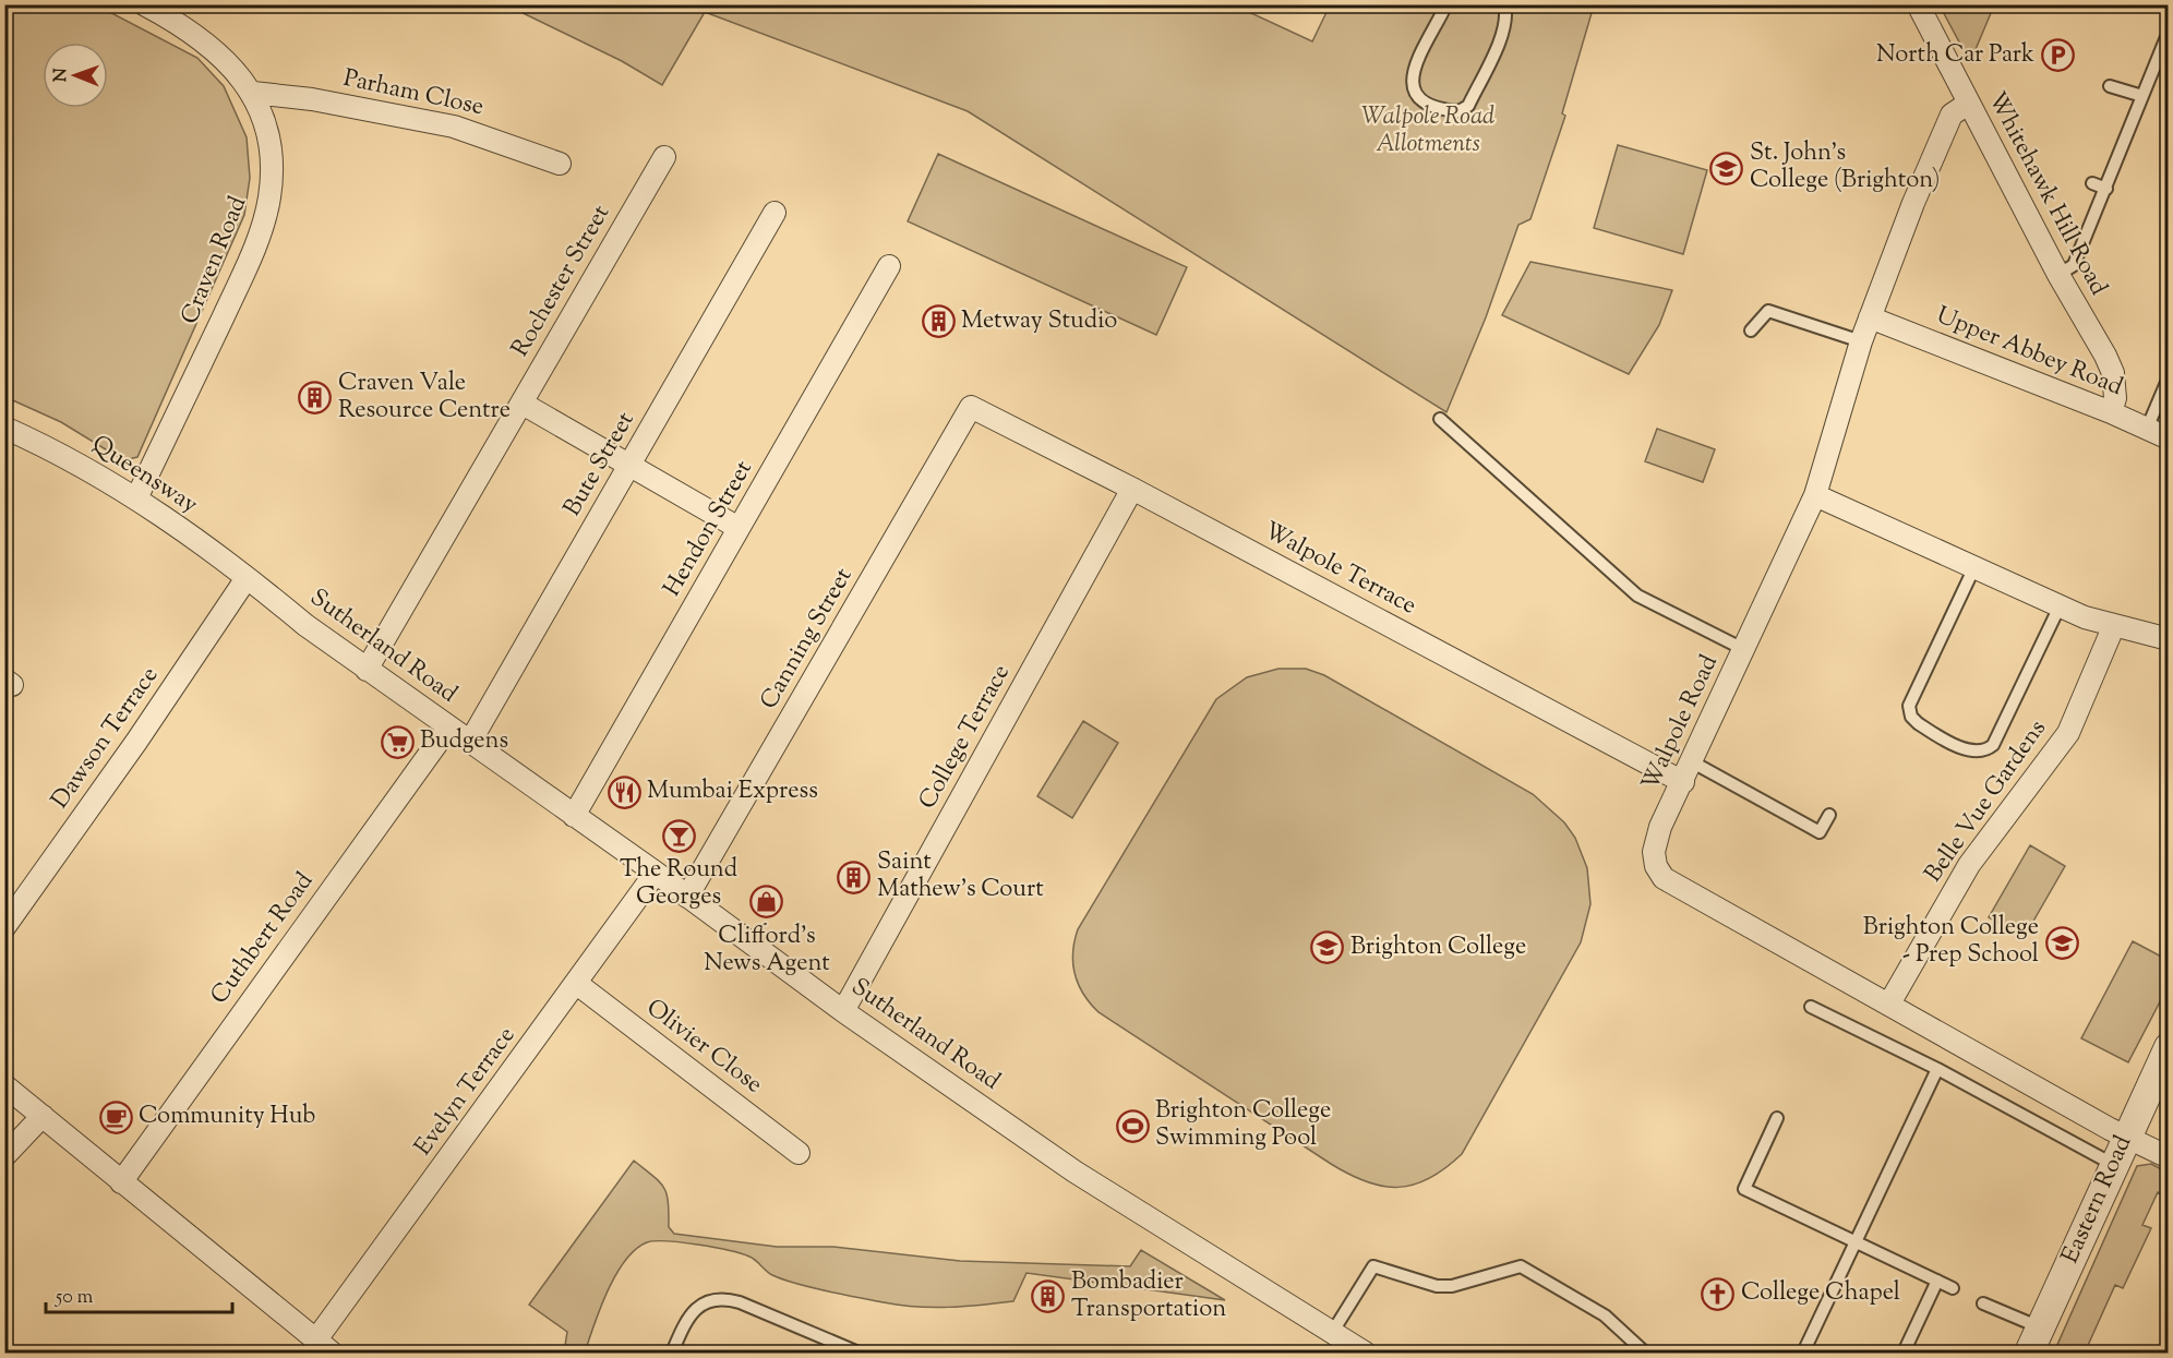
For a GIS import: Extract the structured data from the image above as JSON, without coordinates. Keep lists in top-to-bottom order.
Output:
{
  "streets": {
    "street": [
      "Parham Close",
      "Whitehawk Hill Road",
      "Craven Road",
      "Rochester Street",
      "Upper Abbey Road",
      "Bute Street",
      "Queensway",
      "Hendon Street",
      "Walpole Terrace",
      "Canning Street",
      "Sutherland Road",
      "Walpole Road",
      "College Terrace",
      "Dawson Terrace",
      "Belle Vue Gardens",
      "Cuthbert Road",
      "Olivier Close",
      "Evelyn Terrace",
      "Eastern Road"
    ]
  },
  "crossings": [
    ["Parham Close", "Craven Road"],
    ["Whitehawk Hill Road", "Upper Abbey Road"],
    ["Whitehawk Hill Road", "Walpole Road"],
    ["Craven Road", "Queensway"],
    ["Rochester Street", "Sutherland Road"],
    ["Upper Abbey Road", "Walpole Road"],
    ["Bute Street", "Sutherland Road"],
    ["Queensway", "Sutherland Road"],
    ["Queensway", "Dawson Terrace"],
    ["Hendon Street", "Sutherland Road"],
    ["Walpole Terrace", "Canning Street"],
    ["Walpole Terrace", "Walpole Road"],
    ["Walpole Terrace", "College Terrace"],
    ["Canning Street", "Sutherland Road"],
    ["Sutherland Road", "College Terrace"],
    ["Sutherland Road", "Dawson Terrace"],
    ["Sutherland Road", "Cuthbert Road"],
    ["Sutherland Road", "Evelyn Terrace"],
    ["Walpole Road", "Belle Vue Gardens"],
    ["Walpole Road", "Eastern Road"],
    ["Olivier Close", "Evelyn Terrace"]
  ],
  "parks": ["Walpole Road Allotments"],
  "places": {
    "parking": ["North Car Park"],
    "school or university": ["St. John's College (Brighton)", "Brighton College - Prep School", "Brighton College"],
    "building": [
      "Metway Studio",
      "Craven Vale Resource Centre",
      "Saint Mathew's Court",
      "Bombadier Transportation"
    ],
    "supermarket": ["Budgens"],
    "restaurant": ["Mumbai Express"],
    "bar": ["The Round Georges"],
    "shop": ["Clifford's News Agent"],
    "cafe": ["Community Hub"],
    "sports": ["Brighton College Swimming Pool"],
    "church": ["College Chapel"]
  },
  "scale_bar": "50 m",
  "north": "left"
}
